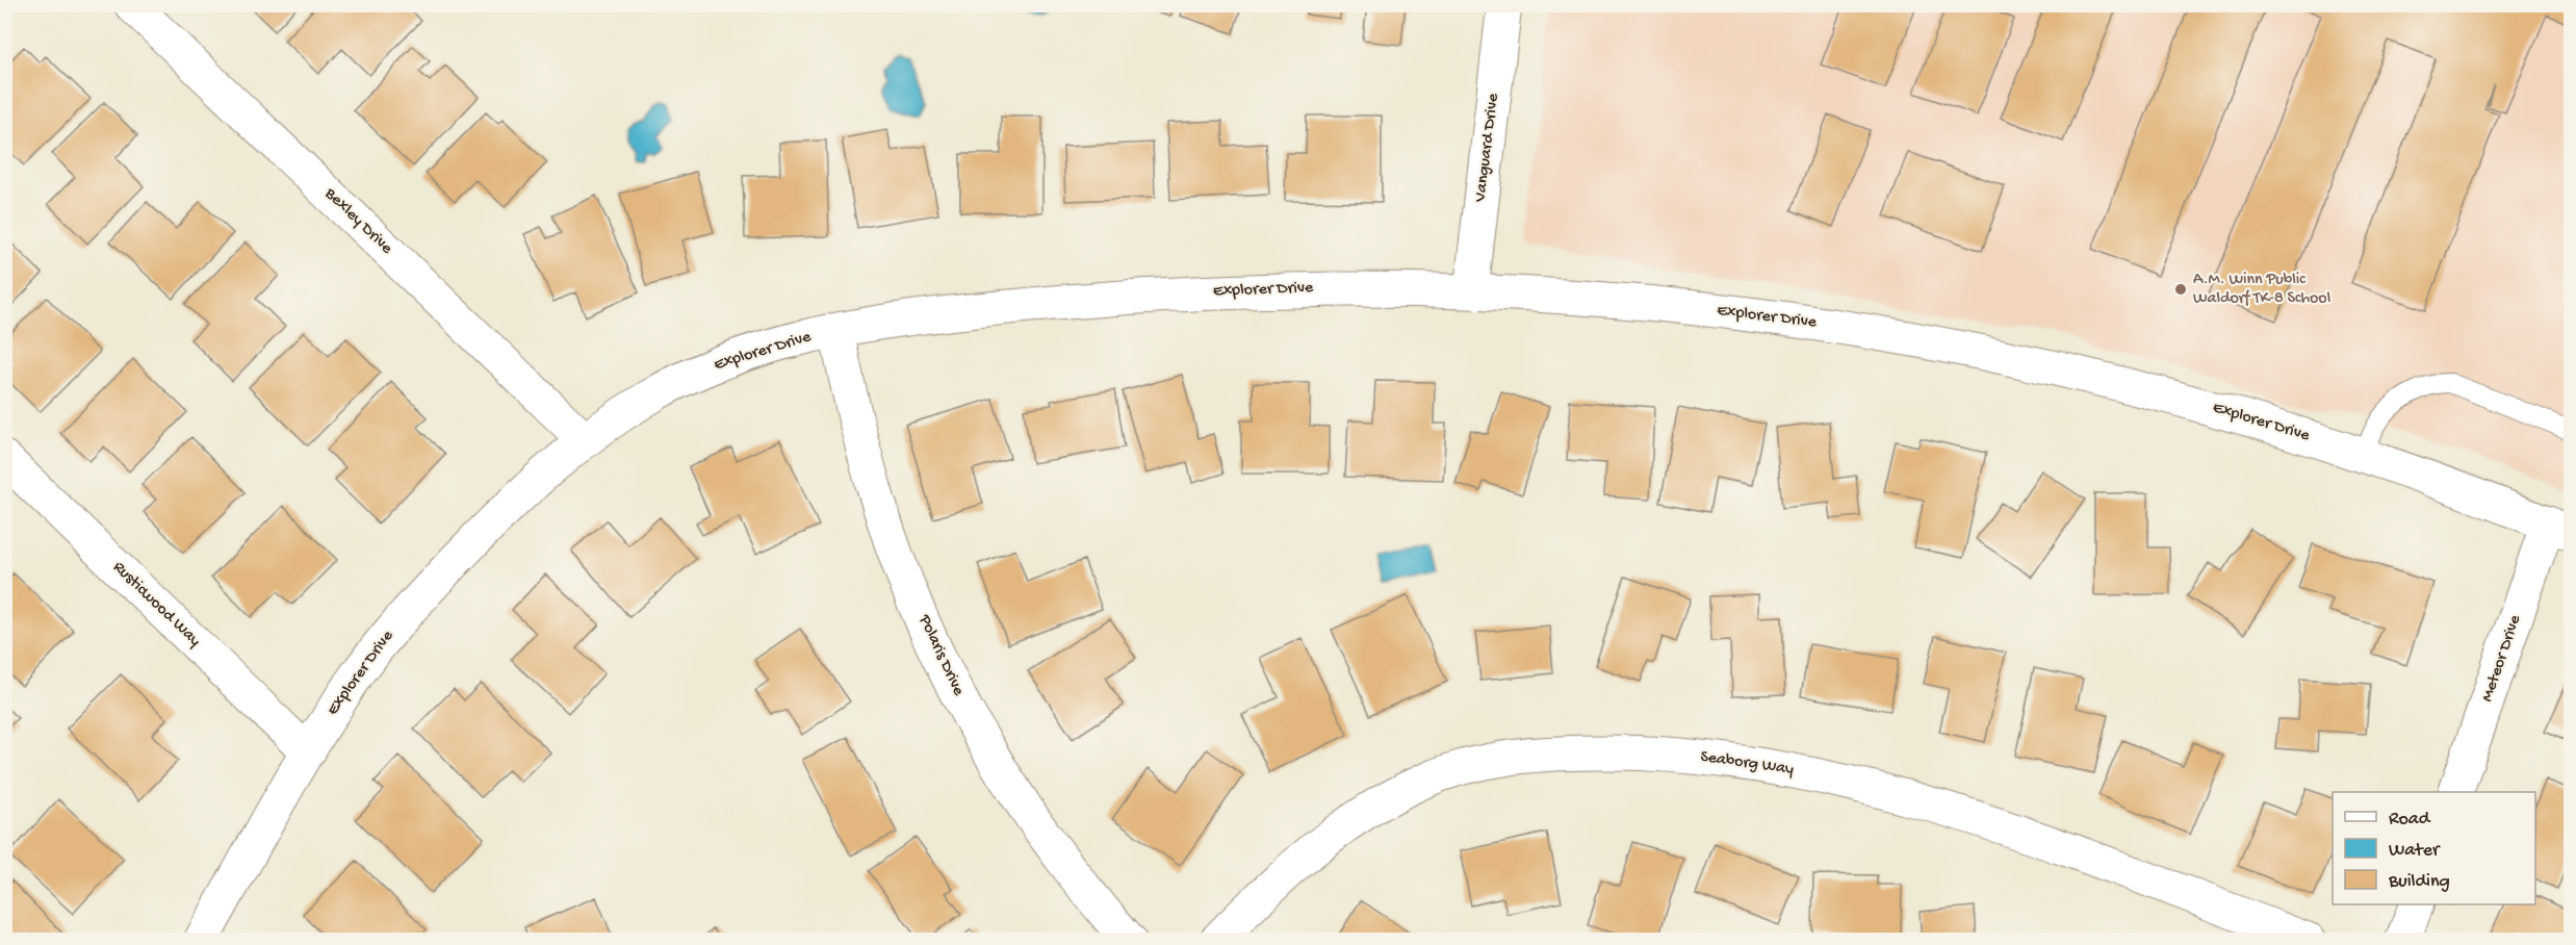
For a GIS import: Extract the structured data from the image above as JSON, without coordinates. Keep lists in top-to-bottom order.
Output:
{
  "streets": {
    "street": [
      "Vanguard Drive",
      "Bexley Drive",
      "Explorer Drive",
      "Rusticwood Way",
      "Polaris Drive",
      "Meteor Drive",
      "Seaborg Way"
    ]
  },
  "crossings": [
    ["Vanguard Drive", "Explorer Drive"],
    ["Bexley Drive", "Explorer Drive"],
    ["Explorer Drive", "Rusticwood Way"],
    ["Explorer Drive", "Polaris Drive"],
    ["Explorer Drive", "Meteor Drive"]
  ],
  "places": ["A.M. Winn Public Waldorf TK-8 School"],
  "legend": ["Road", "Water", "Building"]
}
